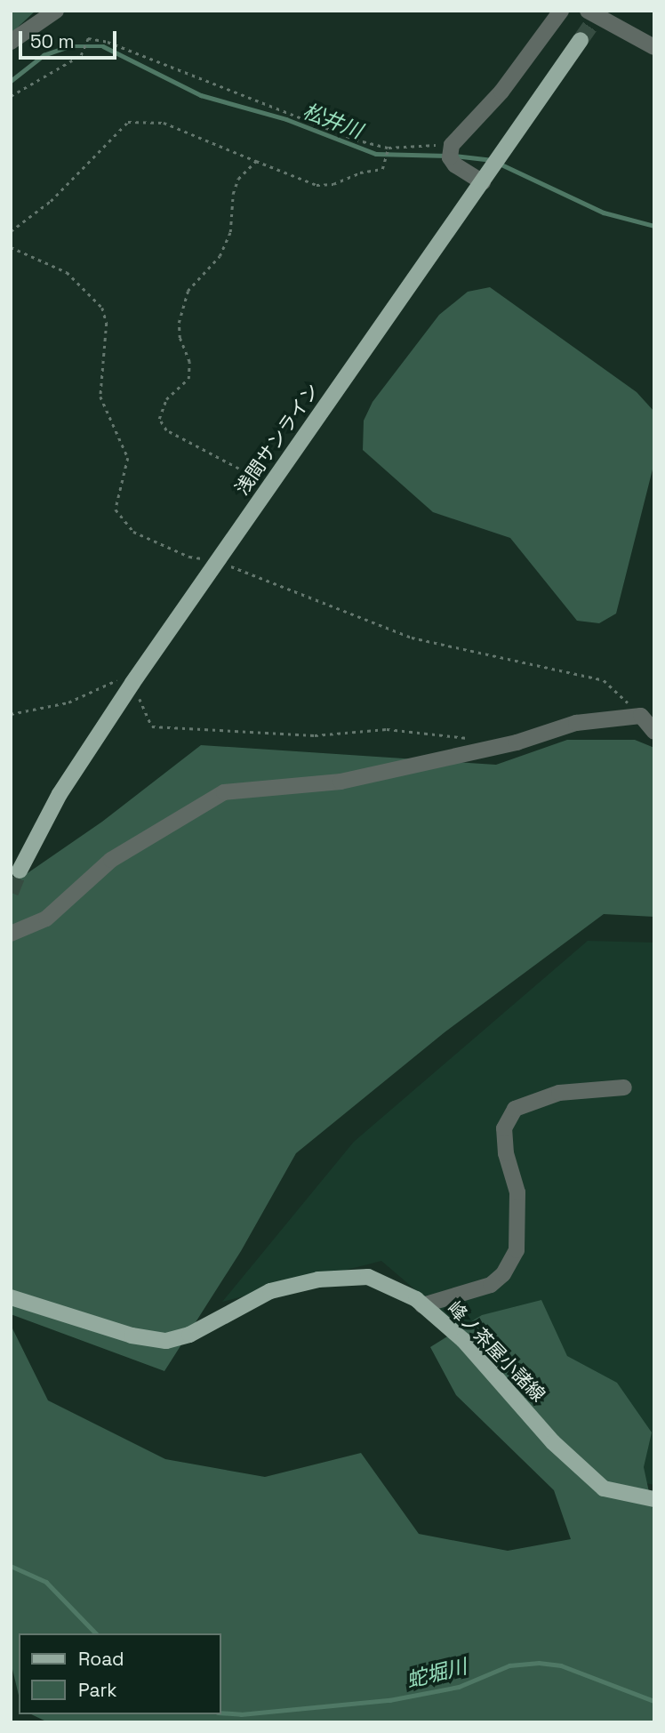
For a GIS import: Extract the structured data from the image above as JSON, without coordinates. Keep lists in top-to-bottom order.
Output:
{
  "streets": {
    "main road": ["浅間サンライン", "峰ノ茶屋小諸線"]
  },
  "water": ["松井川", "蛇堀川"],
  "legend": ["Road", "Park"],
  "scale_bar": "50 m"
}
